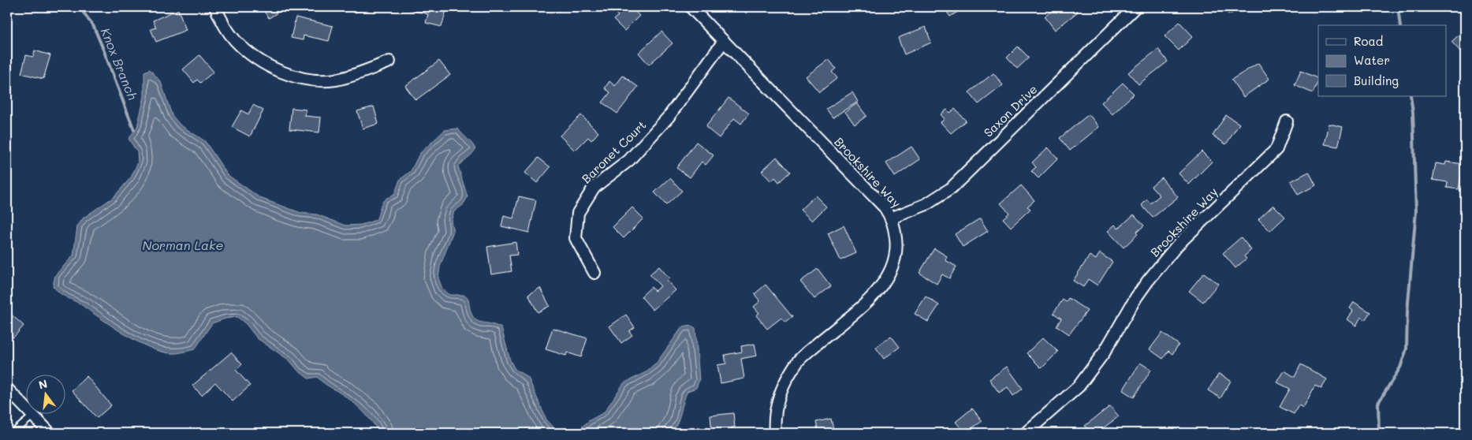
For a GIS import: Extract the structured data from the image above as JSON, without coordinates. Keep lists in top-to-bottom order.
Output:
{
  "streets": {
    "street": ["Saxon Drive", "Baronet Court", "Brookshire Way"]
  },
  "crossings": [
    ["Saxon Drive", "Brookshire Way"],
    ["Baronet Court", "Brookshire Way"]
  ],
  "water": ["Knox Branch", "Norman Lake"],
  "legend": ["Road", "Water", "Building"],
  "north": "top"
}
